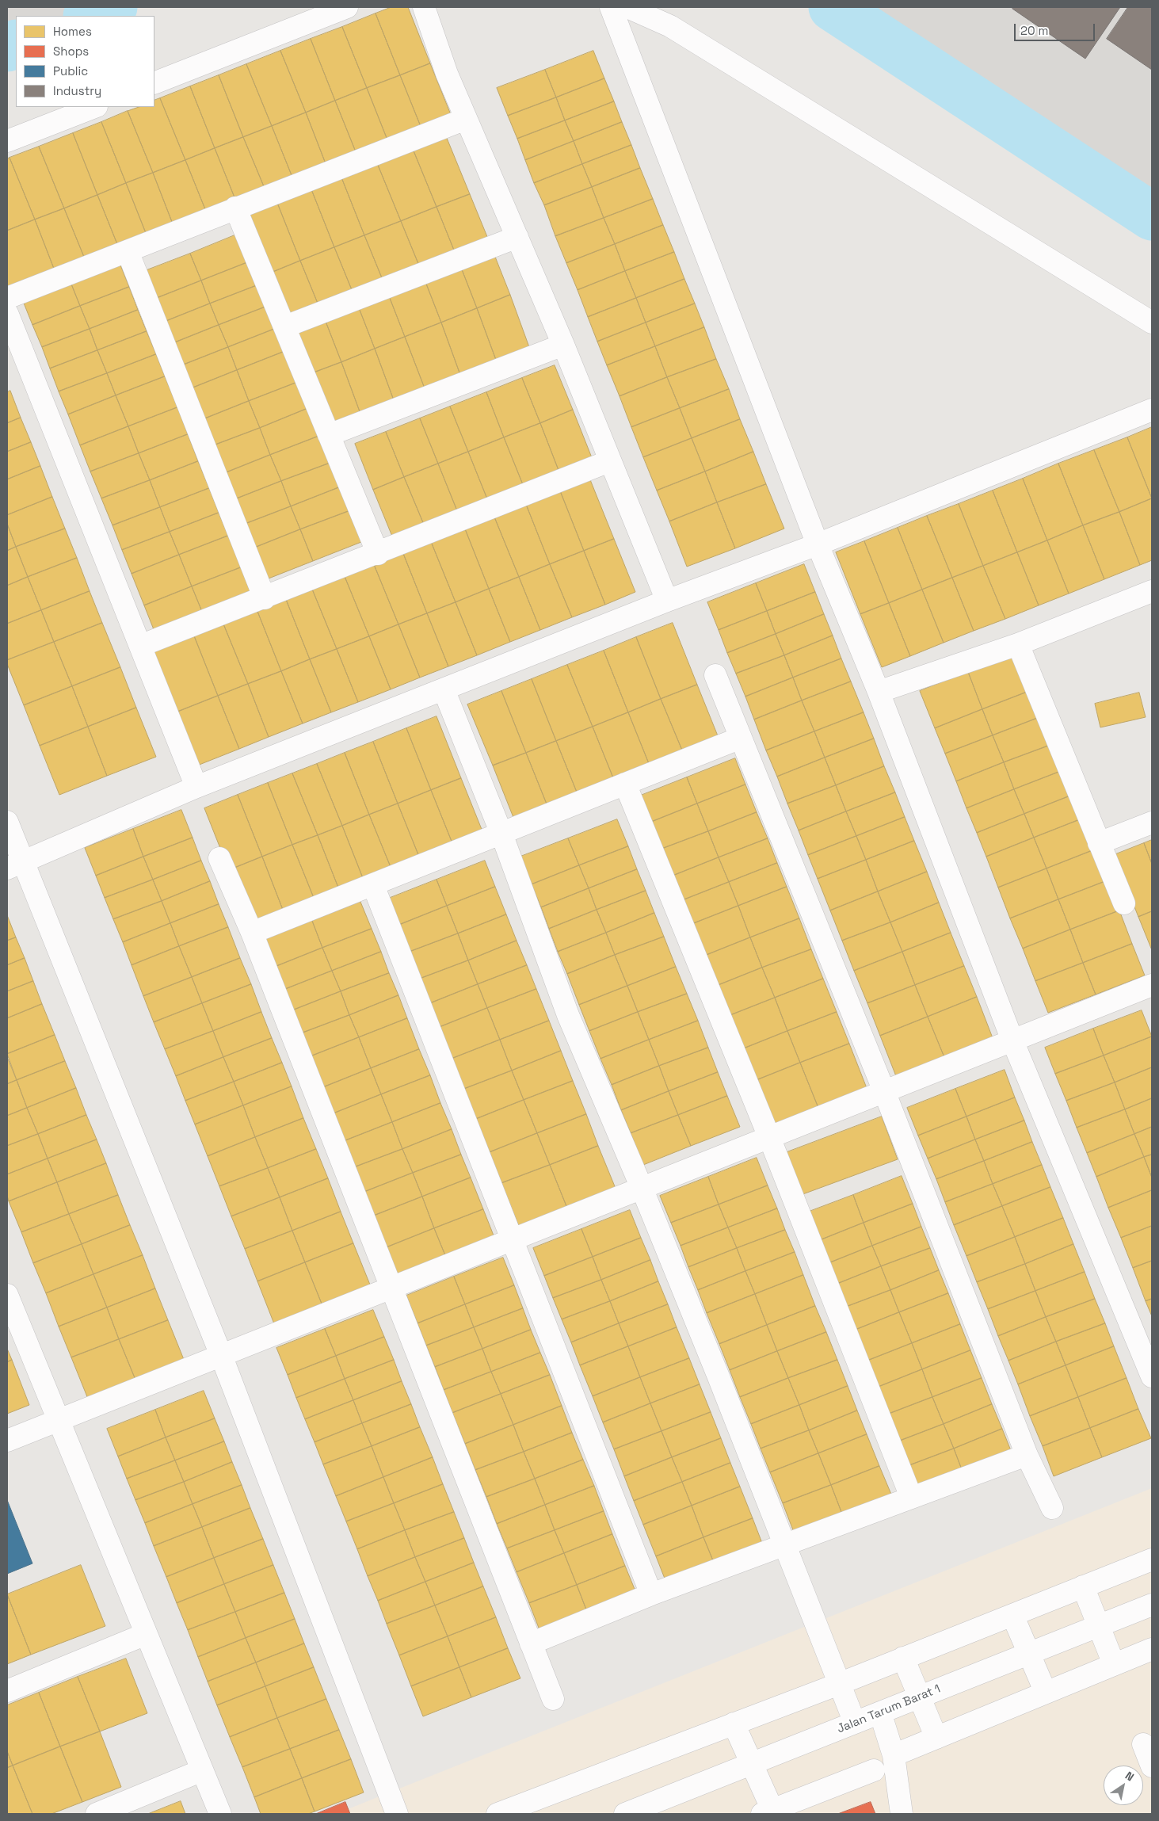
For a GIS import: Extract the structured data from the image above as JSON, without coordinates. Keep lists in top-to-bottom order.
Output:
{
  "streets": {
    "street": ["Jalan Tarum Barat 1"]
  },
  "legend": [
    "Homes",
    "Shops",
    "Public",
    "Industry"
  ],
  "scale_bar": "20 m",
  "north": "top right"
}
